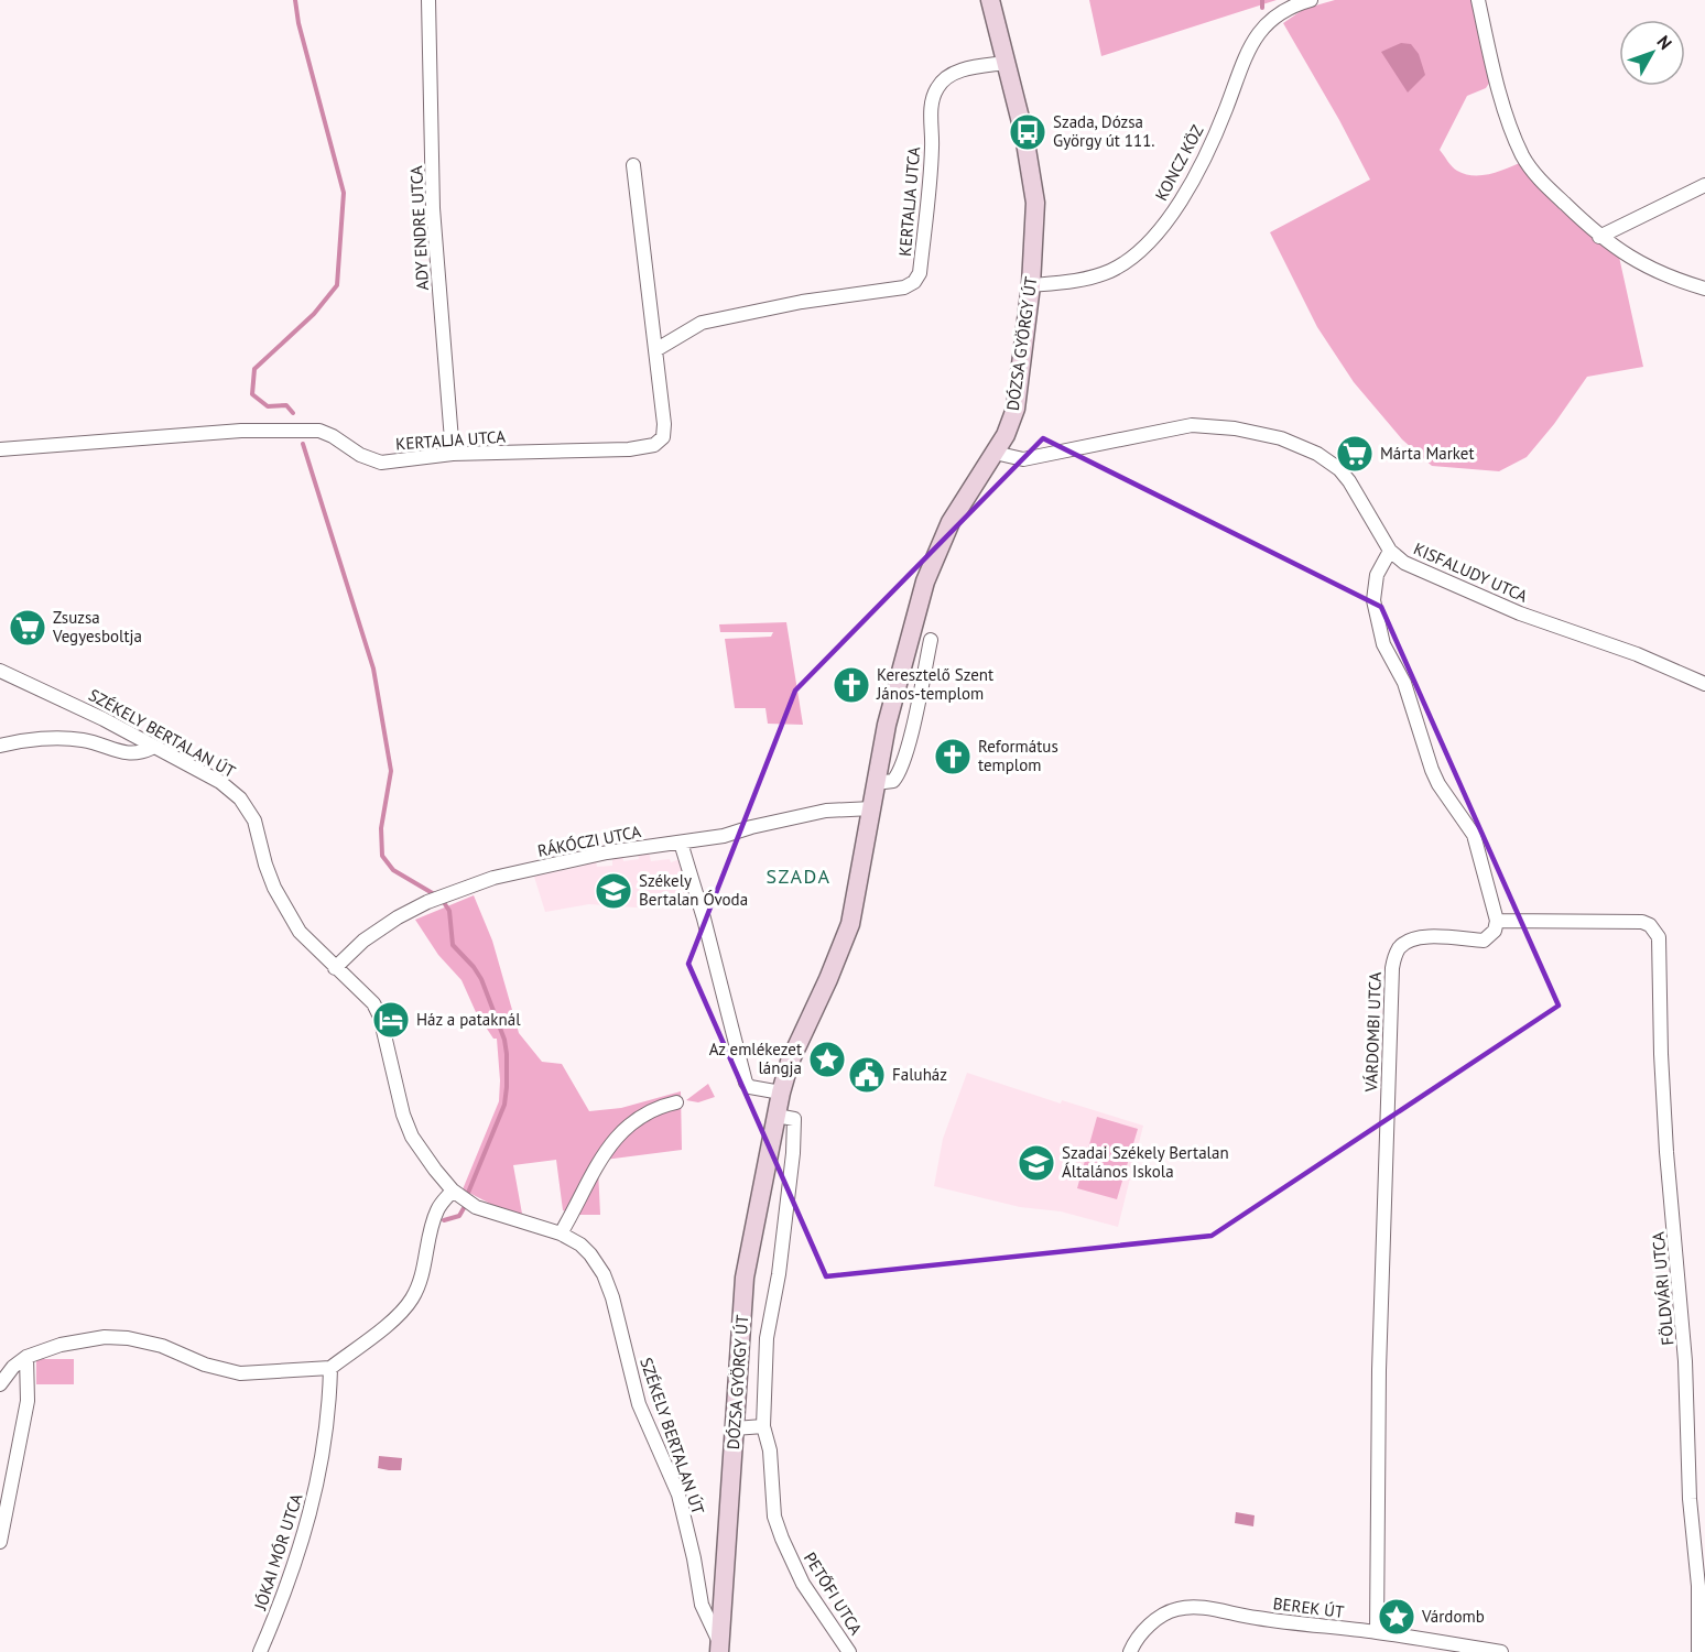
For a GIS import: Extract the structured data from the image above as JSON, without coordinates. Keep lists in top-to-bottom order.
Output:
{
  "streets": {
    "main road": ["DÓZSA GYÖRGY ÚT"],
    "street": [
      "KONCZ KÖZ",
      "KERTALJA UTCA",
      "ADY ENDRE UTCA",
      "KISFALUDY UTCA",
      "SZÉKELY BERTALAN ÚT",
      "RÁKÓCZI UTCA",
      "VÁRDOMBI UTCA",
      "FÖLDVÁRI UTCA",
      "JÓKAI MÓR UTCA",
      "PETŐFI UTCA",
      "BEREK ÚT"
    ]
  },
  "crossings": [
    ["KONCZ KÖZ", "DÓZSA GYÖRGY ÚT"],
    ["KERTALJA UTCA", "ADY ENDRE UTCA"],
    ["KERTALJA UTCA", "DÓZSA GYÖRGY ÚT"],
    ["DÓZSA GYÖRGY ÚT", "KISFALUDY UTCA"],
    ["DÓZSA GYÖRGY ÚT", "SZÉKELY BERTALAN ÚT"],
    ["DÓZSA GYÖRGY ÚT", "RÁKÓCZI UTCA"],
    ["DÓZSA GYÖRGY ÚT", "PETŐFI UTCA"],
    ["SZÉKELY BERTALAN ÚT", "RÁKÓCZI UTCA"],
    ["VÁRDOMBI UTCA", "FÖLDVÁRI UTCA"],
    ["VÁRDOMBI UTCA", "BEREK ÚT"]
  ],
  "districts": ["SZADA"],
  "places": {
    "bus stop": ["Szada, Dózsa György út 111."],
    "supermarket": ["Márta Market", "Zsuzsa Vegyesboltja"],
    "church": ["Keresztelő Szent János-templom", "Református templom"],
    "school or university": ["Székely Bertalan Óvoda", "Szadai Székely Bertalan Általános Iskola"],
    "hotel": ["Ház a pataknál"],
    "place": ["Az emlékezet lángja", "Várdomb"],
    "public building": ["Faluház"]
  },
  "north": "top right"
}
